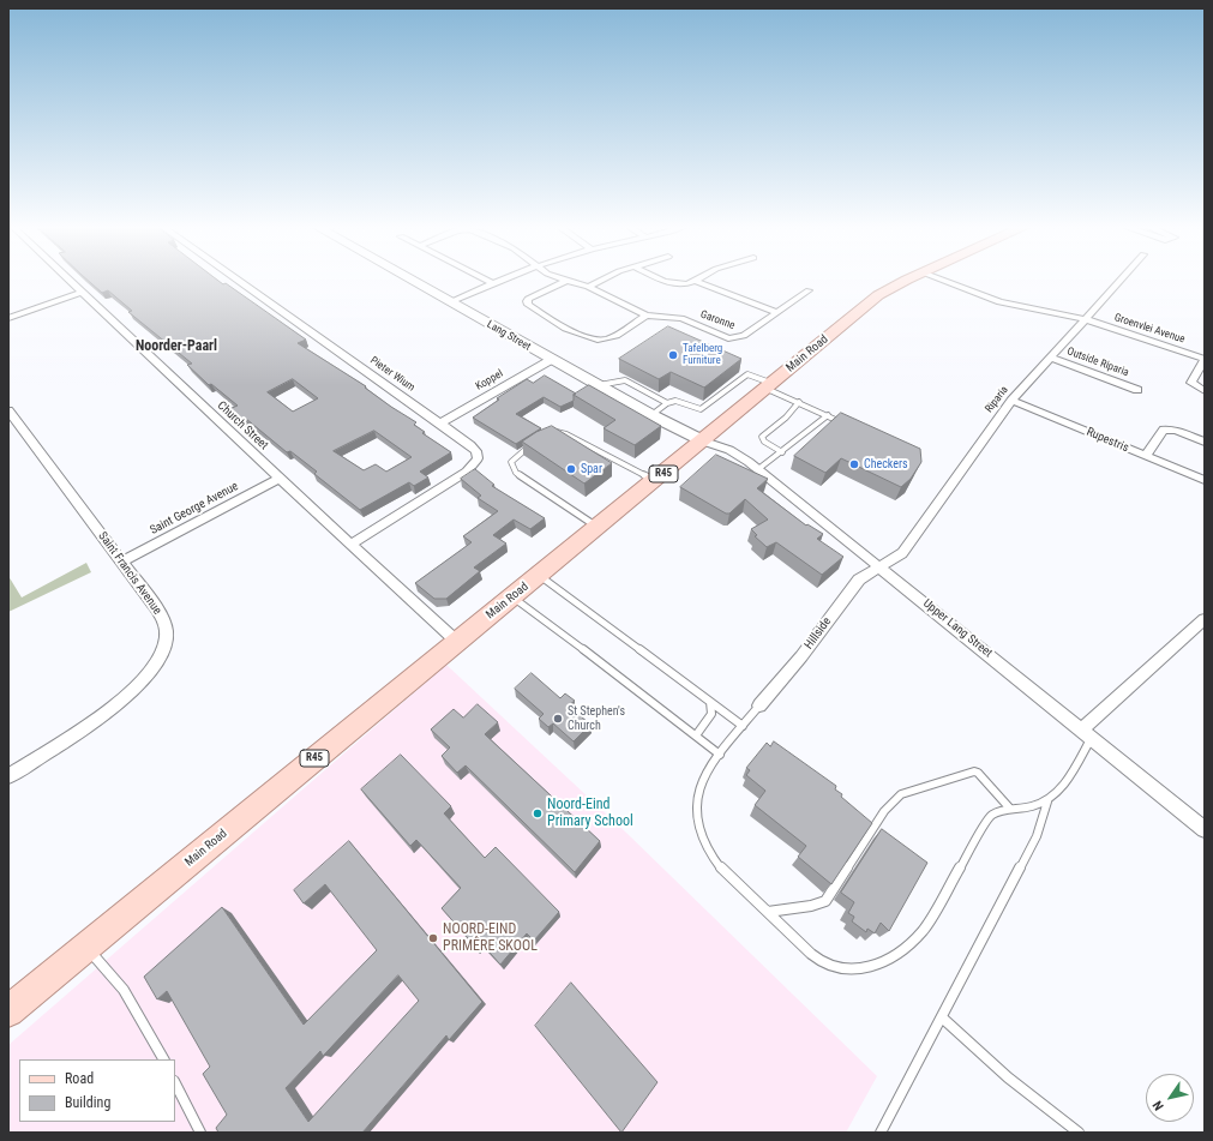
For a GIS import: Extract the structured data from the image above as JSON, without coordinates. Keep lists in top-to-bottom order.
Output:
{
  "streets": {
    "main road": ["Main Road", "R45"],
    "street": [
      "Garonne",
      "Groenvlei Avenue",
      "Lang Street",
      "Outside Riparia",
      "Pieter Wium",
      "Koppel",
      "Riparia",
      "Church Street",
      "Rupestris",
      "Saint George Avenue",
      "Saint Francis Avenue",
      "Upper Lang Street",
      "Hillside"
    ]
  },
  "crossings": [
    ["Groenvlei Avenue", "Riparia"],
    ["Lang Street", "Main Road"],
    ["Lang Street", "Koppel"],
    ["Lang Street", "Upper Lang Street"],
    ["Main Road", "Church Street"],
    ["Main Road", "Upper Lang Street"],
    ["Outside Riparia", "Riparia"],
    ["Pieter Wium", "Koppel"],
    ["Pieter Wium", "Church Street"],
    ["Riparia", "Rupestris"],
    ["Riparia", "Upper Lang Street"],
    ["Riparia", "Hillside"],
    ["Church Street", "Saint George Avenue"],
    ["Saint George Avenue", "Saint Francis Avenue"],
    ["Upper Lang Street", "Hillside"]
  ],
  "districts": ["Noorder-Paarl"],
  "places": [
    "Tafelberg Furniture",
    "Checkers",
    "Spar",
    "St Stephen's Church",
    "Noord-Eind Primary School",
    "NOORD-EIND PRIMÊRE SKOOL"
  ],
  "legend": ["Road", "Building"],
  "north": "bottom left"
}
